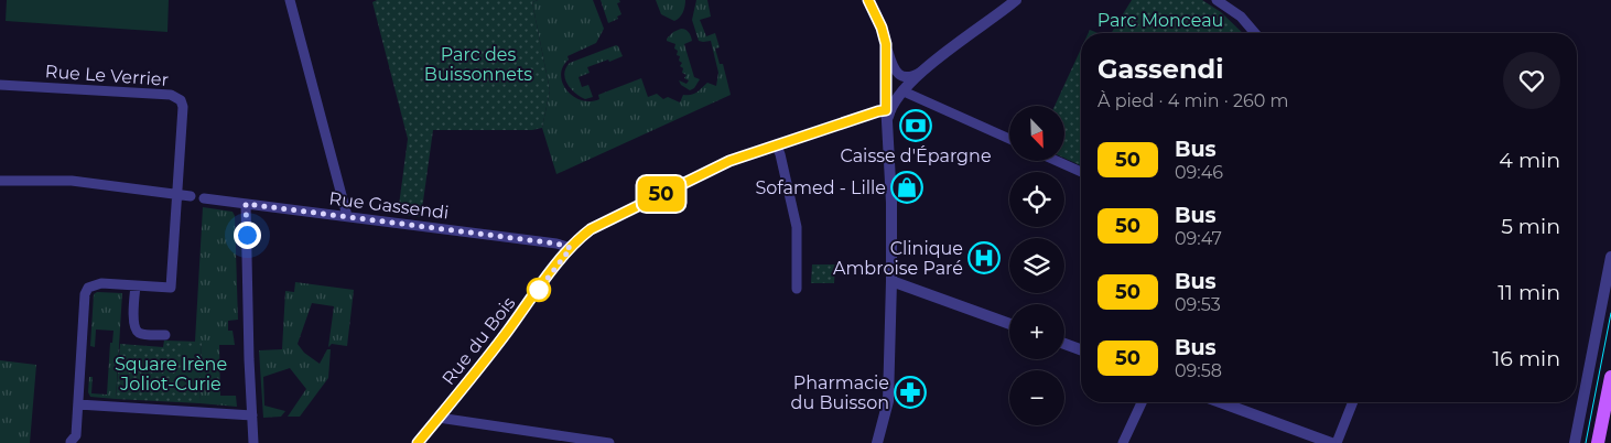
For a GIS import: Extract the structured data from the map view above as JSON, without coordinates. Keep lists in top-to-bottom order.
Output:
{
  "streets": {
    "street": ["Rue Le Verrier", "Rue Gassendi", "Rue du Bois"]
  },
  "crossings": [
    ["Rue Gassendi", "Rue du Bois"]
  ],
  "parks": ["Parc Monceau", "Parc des Buissonnets", "Square Irène Joliot-Curie"],
  "places": {
    "bank": ["Caisse d'Épargne"],
    "shop": ["Sofamed - Lille"],
    "hospital": ["Clinique Ambroise Paré"],
    "pharmacy": ["Pharmacie du Buisson"]
  },
  "lines": ["bus line 50"],
  "north": "bottom right",
  "page": {
    "on_map": "50",
    "heading": ["Gassendi", "À pied · 4 min · 260 m"],
    "map_buttons": ["+", "−"],
    "list": [
      {
        "mark": "50",
        "name": "Bus",
        "note": "09:46",
        "value": "4 min"
      },
      {
        "mark": "50",
        "name": "Bus",
        "note": "09:47",
        "value": "5 min"
      },
      {
        "mark": "50",
        "name": "Bus",
        "note": "09:53",
        "value": "11 min"
      },
      {
        "mark": "50",
        "name": "Bus",
        "note": "09:58",
        "value": "16 min"
      }
    ]
  }
}
